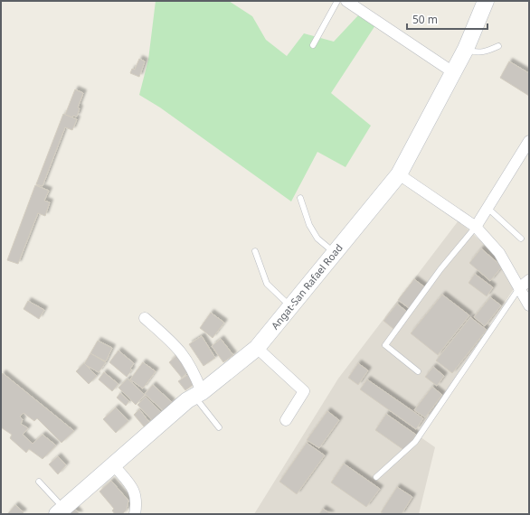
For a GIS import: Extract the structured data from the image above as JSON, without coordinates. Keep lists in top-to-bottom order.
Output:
{
  "streets": {
    "main road": ["Angat-San Rafael Road"]
  },
  "scale_bar": "50 m"
}
